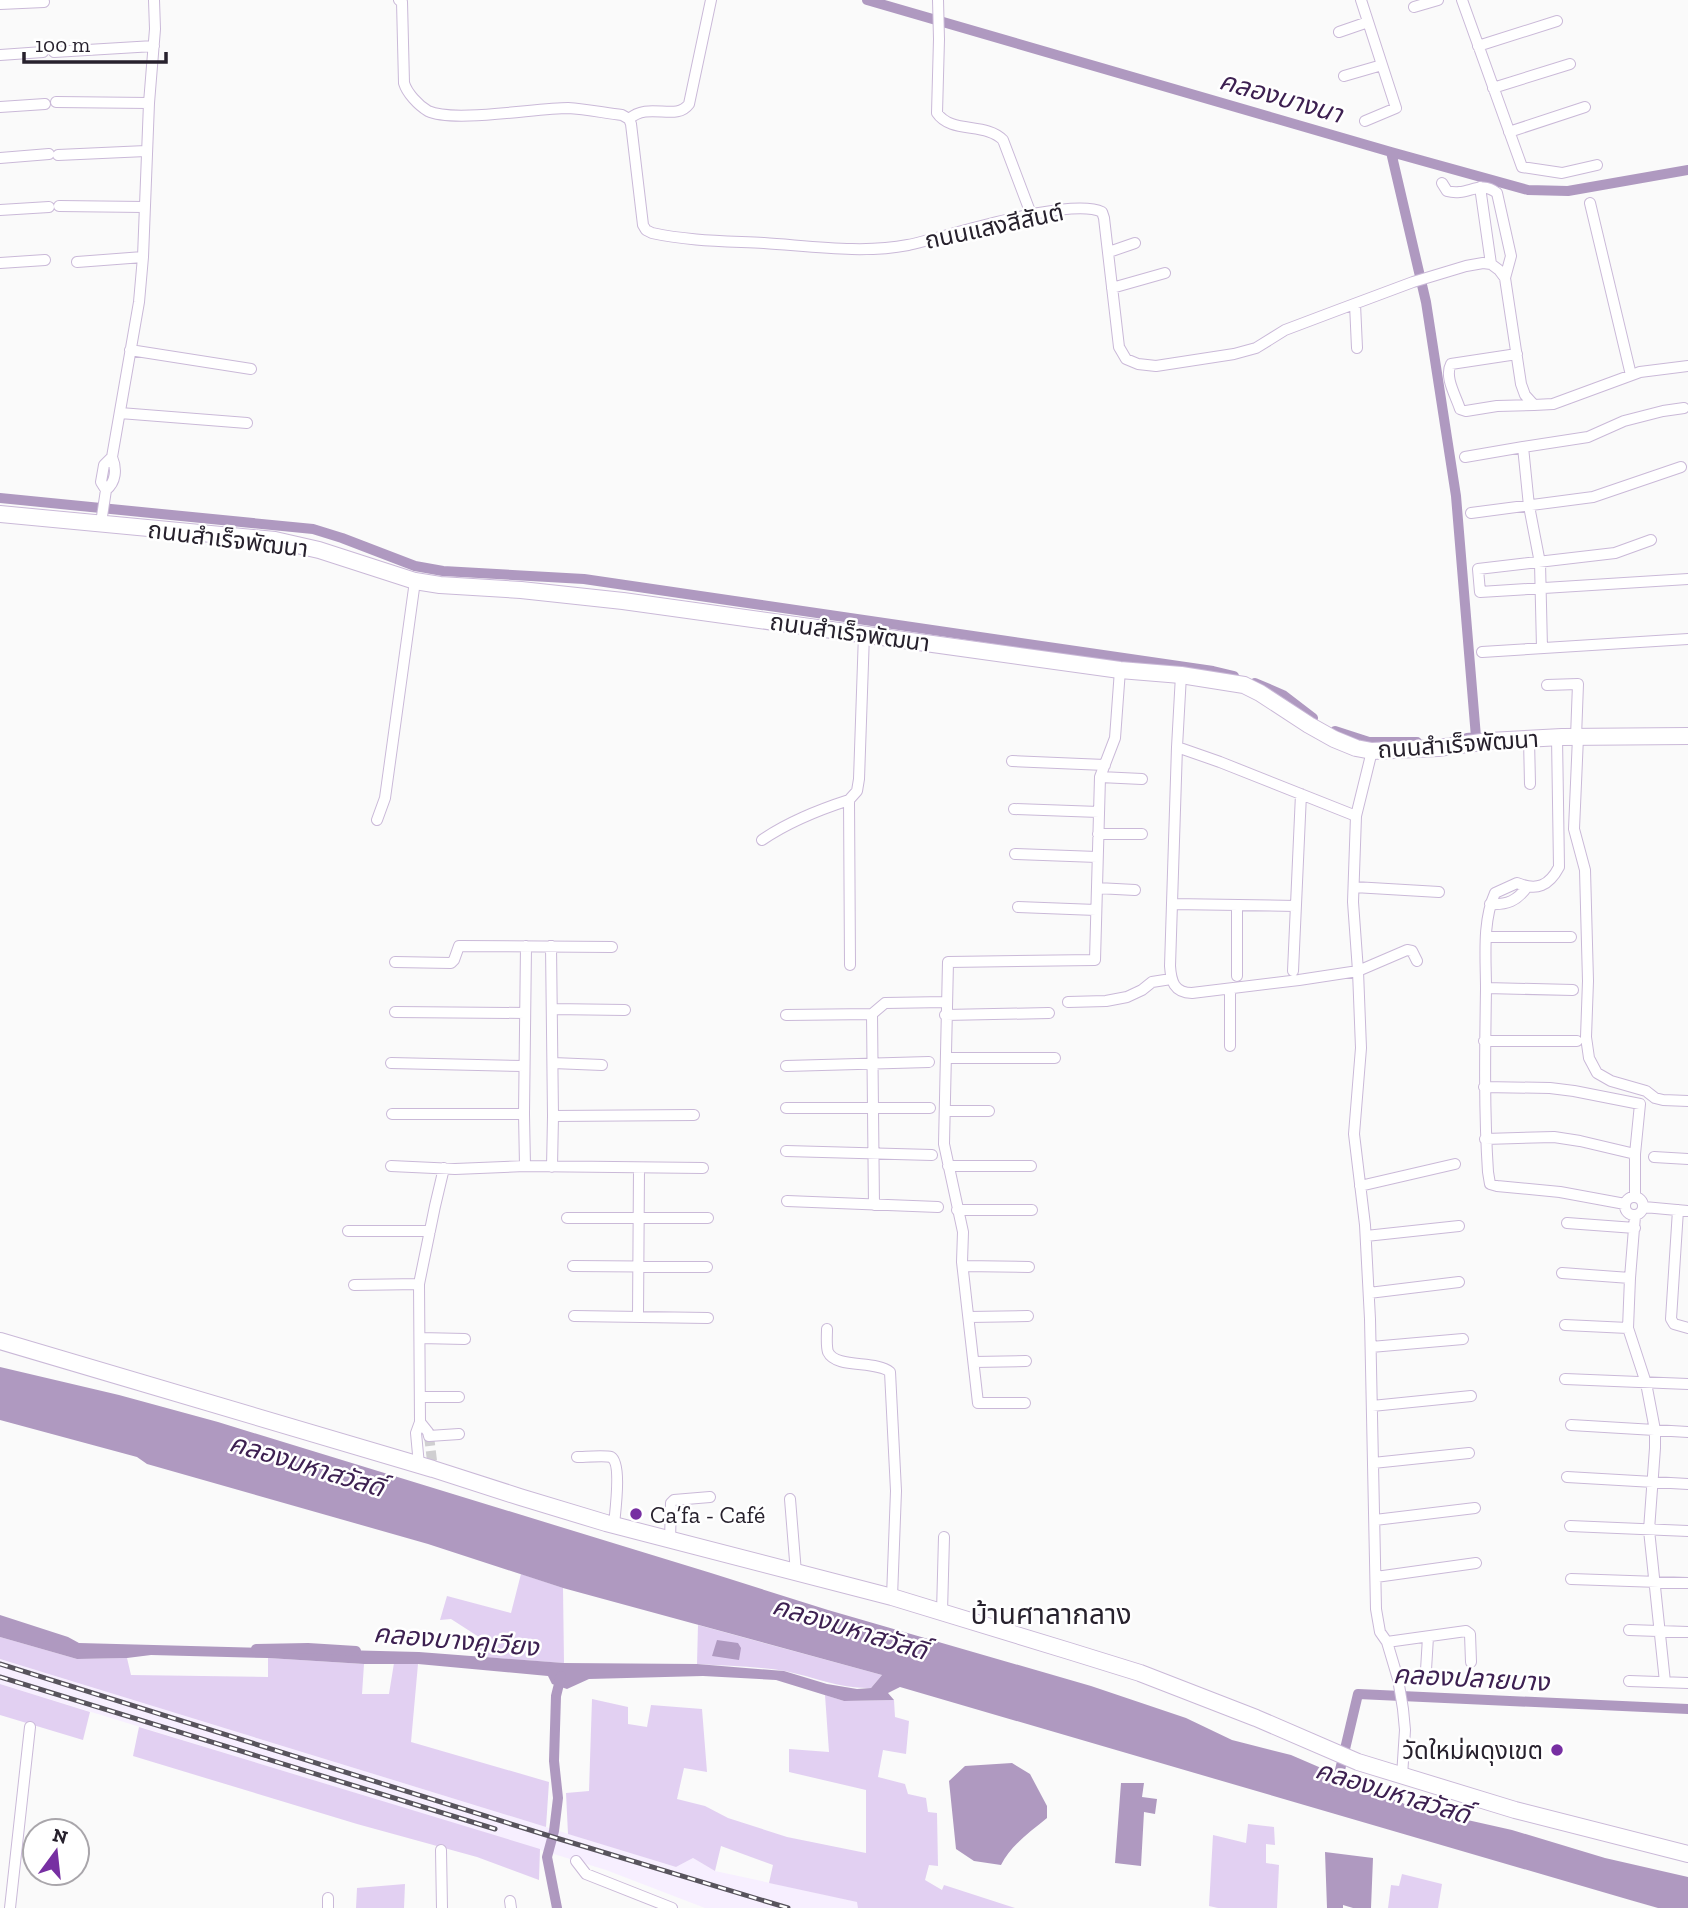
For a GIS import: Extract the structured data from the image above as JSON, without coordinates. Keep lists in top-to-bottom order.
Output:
{
  "streets": {
    "street": ["ถนนแสงสีสันต์", "ถนนสำเร็จพัฒนา"]
  },
  "districts": ["บ้านศาลากลาง"],
  "water": [
    "คลองบางนา",
    "คลองมหาสวัสดิ์",
    "คลองบางคูเวียง",
    "คลองปลายบาง"
  ],
  "places": ["Ca’fa - Café", "วัดใหม่ผดุงเขต"],
  "scale_bar": "100 m",
  "north": "top"
}
